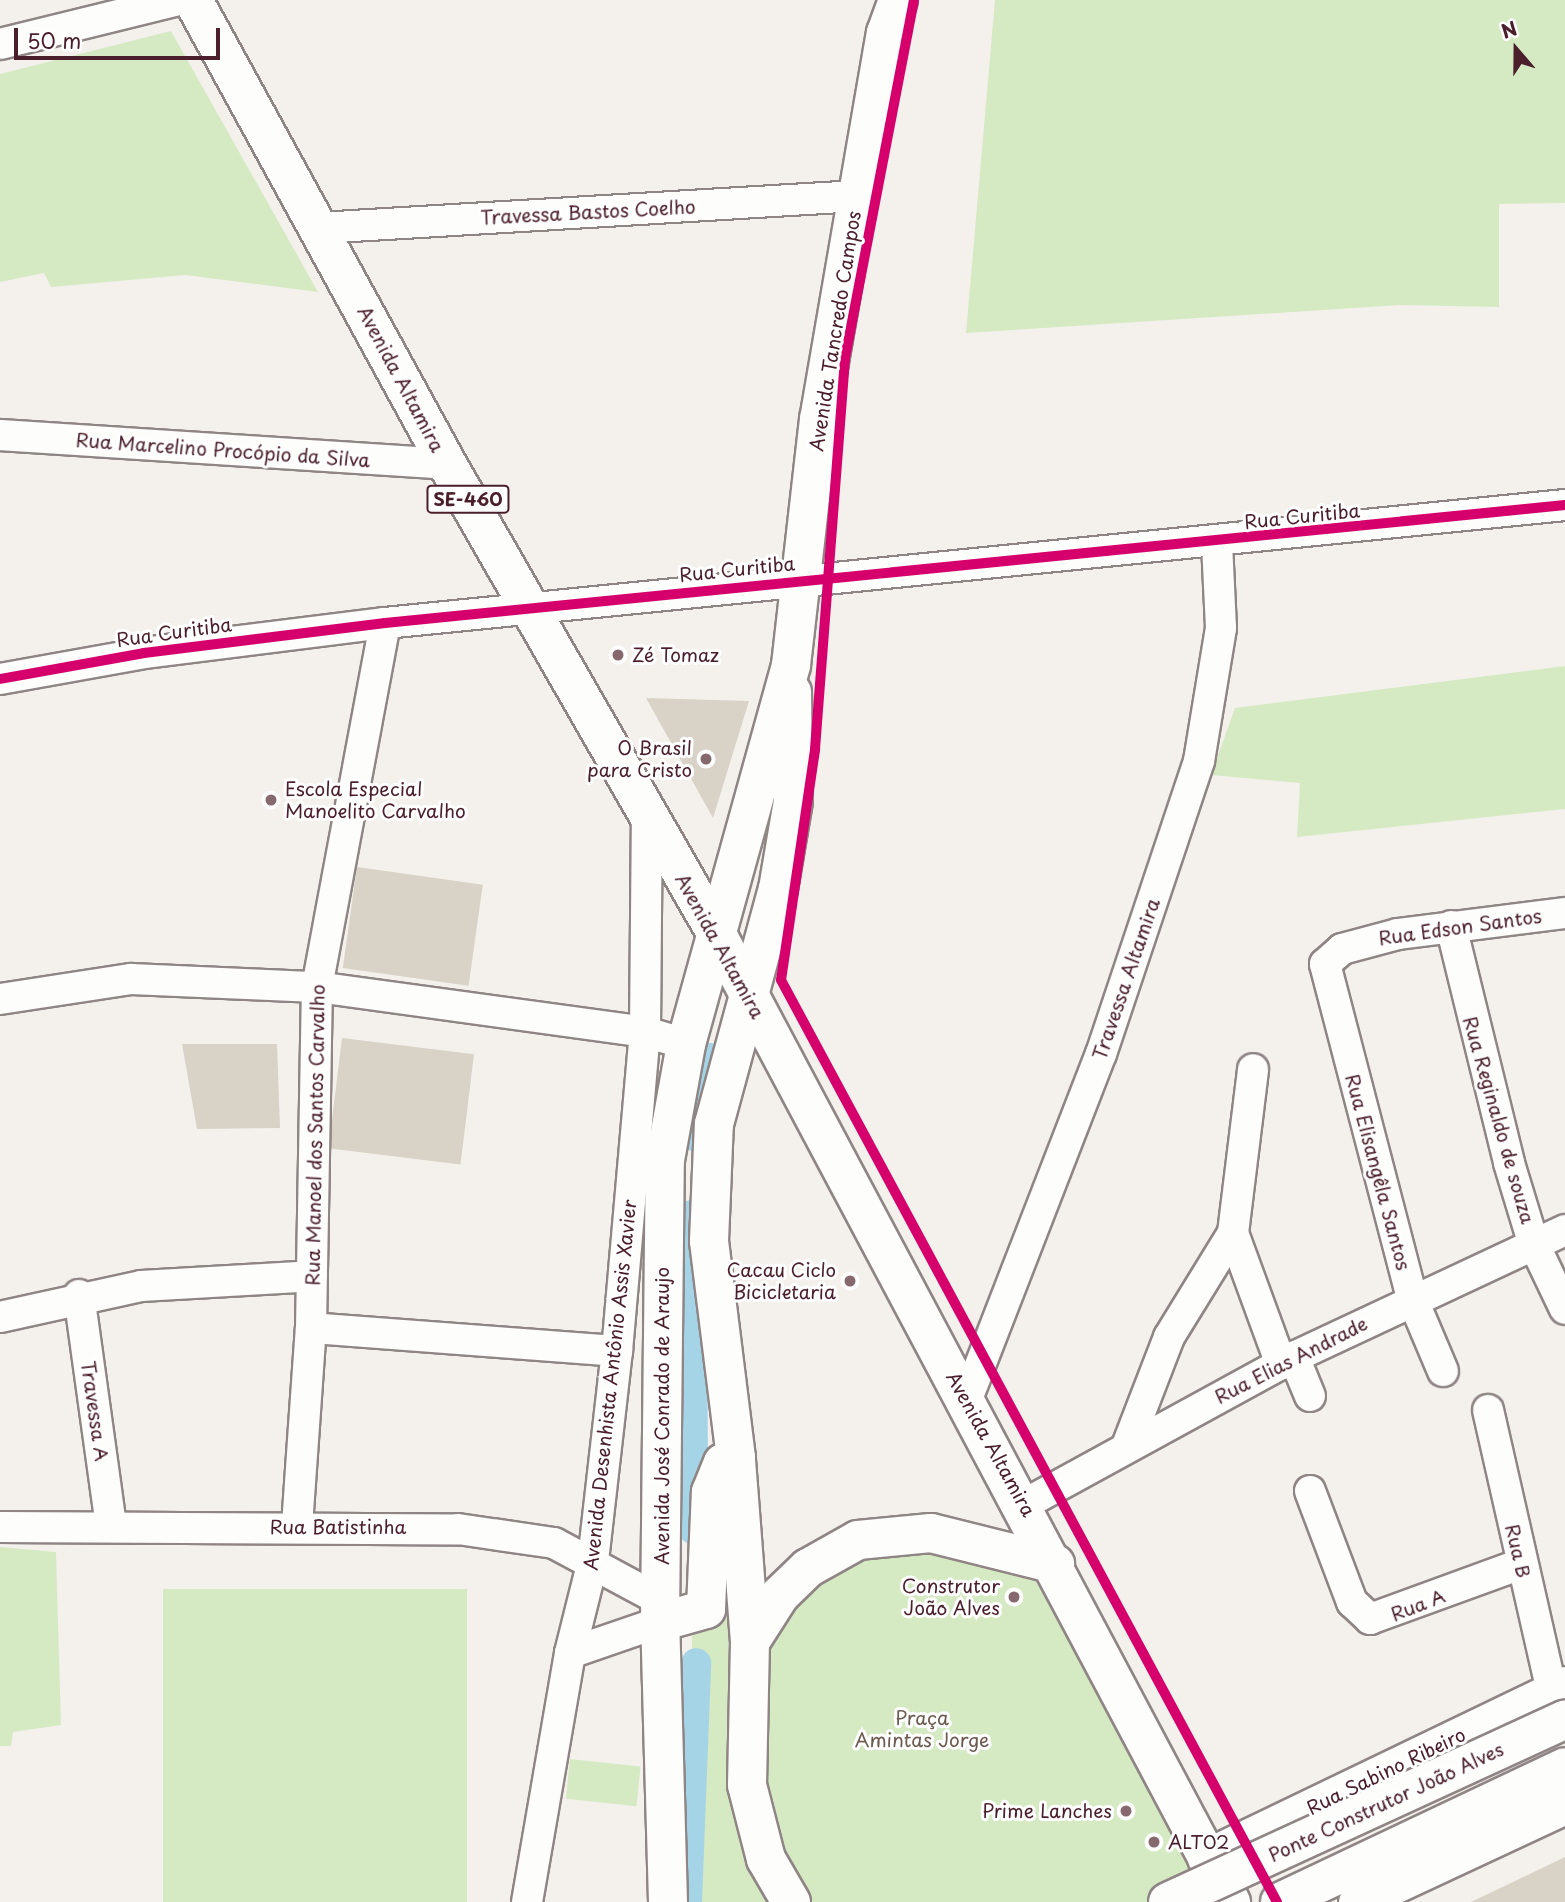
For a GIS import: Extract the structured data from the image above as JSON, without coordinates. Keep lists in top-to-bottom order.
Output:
{
  "streets": {
    "main road": [
      "Avenida Tancredo Campos",
      "Avenida Altamira",
      "SE-460",
      "Avenida José Conrado de Araujo",
      "Ponte Construtor João Alves"
    ],
    "street": [
      "Travessa Bastos Coelho",
      "Rua Marcelino Procópio da Silva",
      "Rua Curitiba",
      "Rua Edson Santos",
      "Travessa Altamira",
      "Rua Reginaldo de souza",
      "Rua Manoel dos Santos Carvalho",
      "Rua Elisangêla Santos",
      "Rua Elias Andrade",
      "Avenida Desenhista Antônio Assis Xavier",
      "Travessa A",
      "Rua Batistinha",
      "Rua B",
      "Rua A",
      "Rua Sabino Ribeiro"
    ]
  },
  "crossings": [
    ["Travessa Bastos Coelho", "Avenida Tancredo Campos"],
    ["Travessa Bastos Coelho", "Avenida Altamira"],
    ["Avenida Tancredo Campos", "Avenida Altamira"],
    ["Avenida Tancredo Campos", "Rua Curitiba"],
    ["Avenida Tancredo Campos", "Avenida José Conrado de Araujo"],
    ["Avenida Altamira", "Rua Marcelino Procópio da Silva"],
    ["Avenida Altamira", "Rua Curitiba"],
    ["Avenida Altamira", "Travessa Altamira"],
    ["Avenida Altamira", "Rua Elias Andrade"],
    ["Avenida Altamira", "Avenida Desenhista Antônio Assis Xavier"],
    ["Avenida Altamira", "Avenida José Conrado de Araujo"],
    ["Avenida Altamira", "Rua Sabino Ribeiro"],
    ["Rua Curitiba", "Travessa Altamira"],
    ["Rua Curitiba", "Rua Manoel dos Santos Carvalho"],
    ["Rua Edson Santos", "Rua Reginaldo de souza"],
    ["Rua Edson Santos", "Rua Elisangêla Santos"],
    ["Rua Reginaldo de souza", "Rua Elias Andrade"],
    ["Rua Manoel dos Santos Carvalho", "Rua Batistinha"],
    ["Rua Elisangêla Santos", "Rua Elias Andrade"],
    ["Avenida Desenhista Antônio Assis Xavier", "Rua Batistinha"],
    ["Travessa A", "Rua Batistinha"],
    ["Avenida José Conrado de Araujo", "Rua Batistinha"],
    ["Rua B", "Rua A"],
    ["Rua B", "Rua Sabino Ribeiro"],
    ["Rua B", "Ponte Construtor João Alves"],
    ["Rua Sabino Ribeiro", "Ponte Construtor João Alves"]
  ],
  "parks": ["Praça Amintas Jorge"],
  "places": [
    "Zé Tomaz",
    "O Brasil para Cristo",
    "Escola Especial Manoelito Carvalho",
    "Cacau Ciclo Bicicletaria",
    "Construtor João Alves",
    "Prime Lanches",
    "ALT02"
  ],
  "scale_bar": "50 m",
  "north": "top"
}
